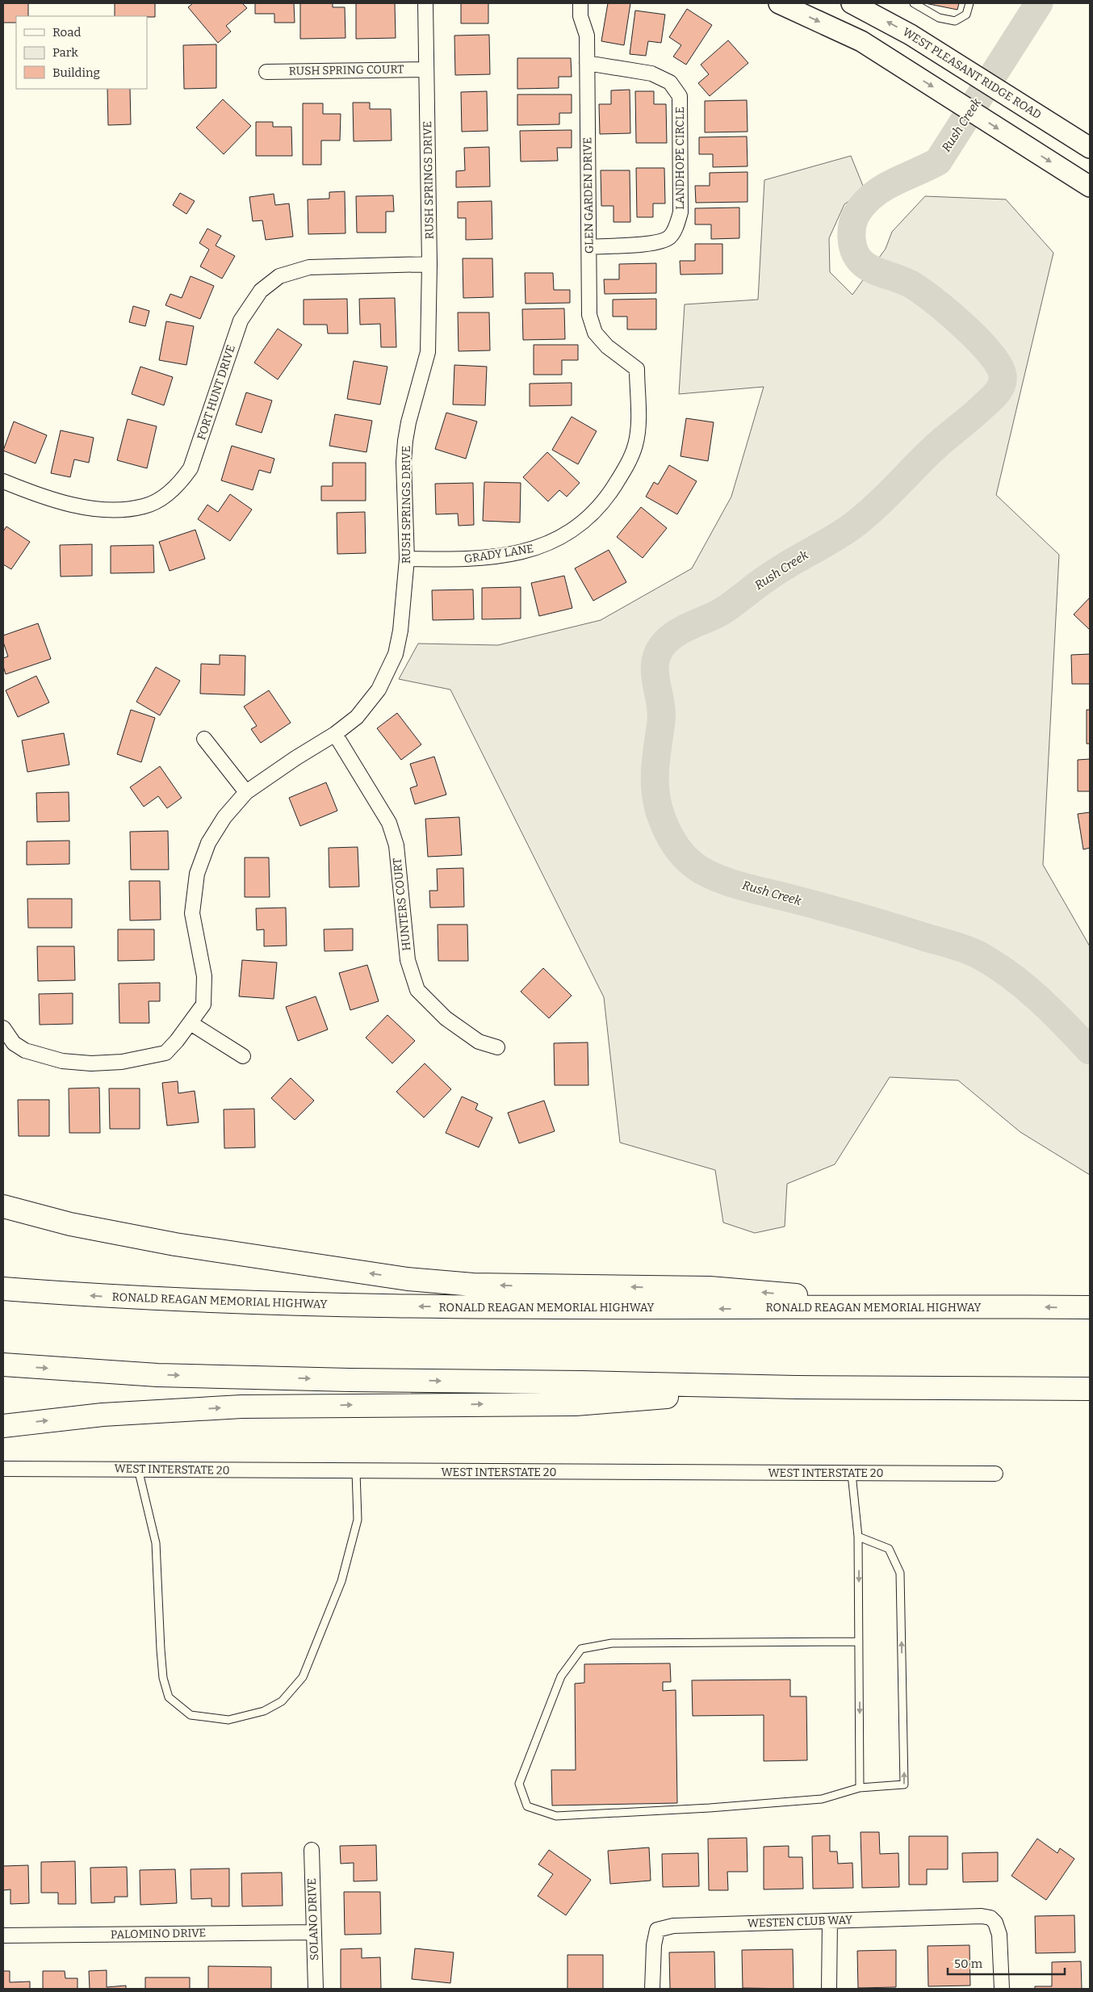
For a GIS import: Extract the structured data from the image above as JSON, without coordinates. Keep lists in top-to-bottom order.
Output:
{
  "streets": {
    "highway": ["RONALD REAGAN MEMORIAL HIGHWAY"],
    "main road": ["WEST PLEASANT RIDGE ROAD"],
    "street": [
      "RUSH SPRING COURT",
      "LANDHOPE CIRCLE",
      "RUSH SPRINGS DRIVE",
      "GLEN GARDEN DRIVE",
      "FORT HUNT DRIVE",
      "GRADY LANE",
      "HUNTERS COURT",
      "WEST INTERSTATE 20",
      "SOLANO DRIVE",
      "WESTEN CLUB WAY",
      "PALOMINO DRIVE"
    ]
  },
  "crossings": [
    ["RUSH SPRING COURT", "RUSH SPRINGS DRIVE"],
    ["LANDHOPE CIRCLE", "GLEN GARDEN DRIVE"],
    ["RUSH SPRINGS DRIVE", "FORT HUNT DRIVE"],
    ["RUSH SPRINGS DRIVE", "GRADY LANE"],
    ["RUSH SPRINGS DRIVE", "HUNTERS COURT"],
    ["GLEN GARDEN DRIVE", "GRADY LANE"],
    ["SOLANO DRIVE", "PALOMINO DRIVE"]
  ],
  "water": ["Rush Creek"],
  "legend": ["Road", "Park", "Building"],
  "scale_bar": "50 m"
}
